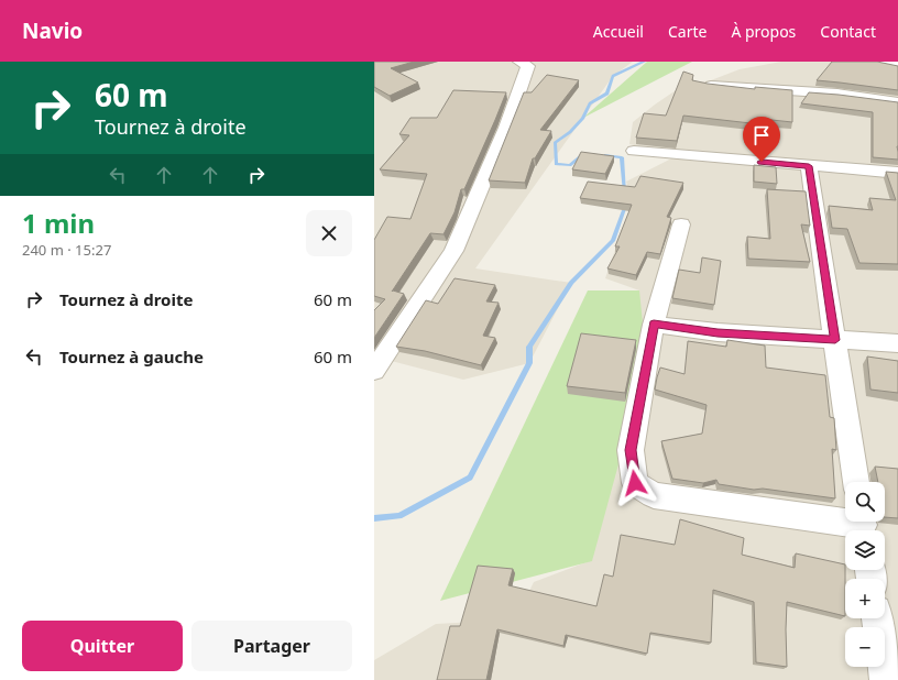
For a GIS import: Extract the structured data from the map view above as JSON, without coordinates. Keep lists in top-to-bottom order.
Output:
{
  "page": {
    "header": "Navio",
    "nav": [
      "Accueil",
      "Carte",
      "À propos",
      "Contact"
    ],
    "turn": ["60 m", "Tournez à droite"],
    "heading": ["1 min", "240 m · 15:27"],
    "list": [
      {
        "name": "Tournez à droite",
        "value": "60 m"
      },
      {
        "name": "Tournez à gauche",
        "value": "60 m"
      }
    ],
    "map_buttons": ["+", "−"],
    "buttons": ["Quitter", "Partager"]
  }
}
